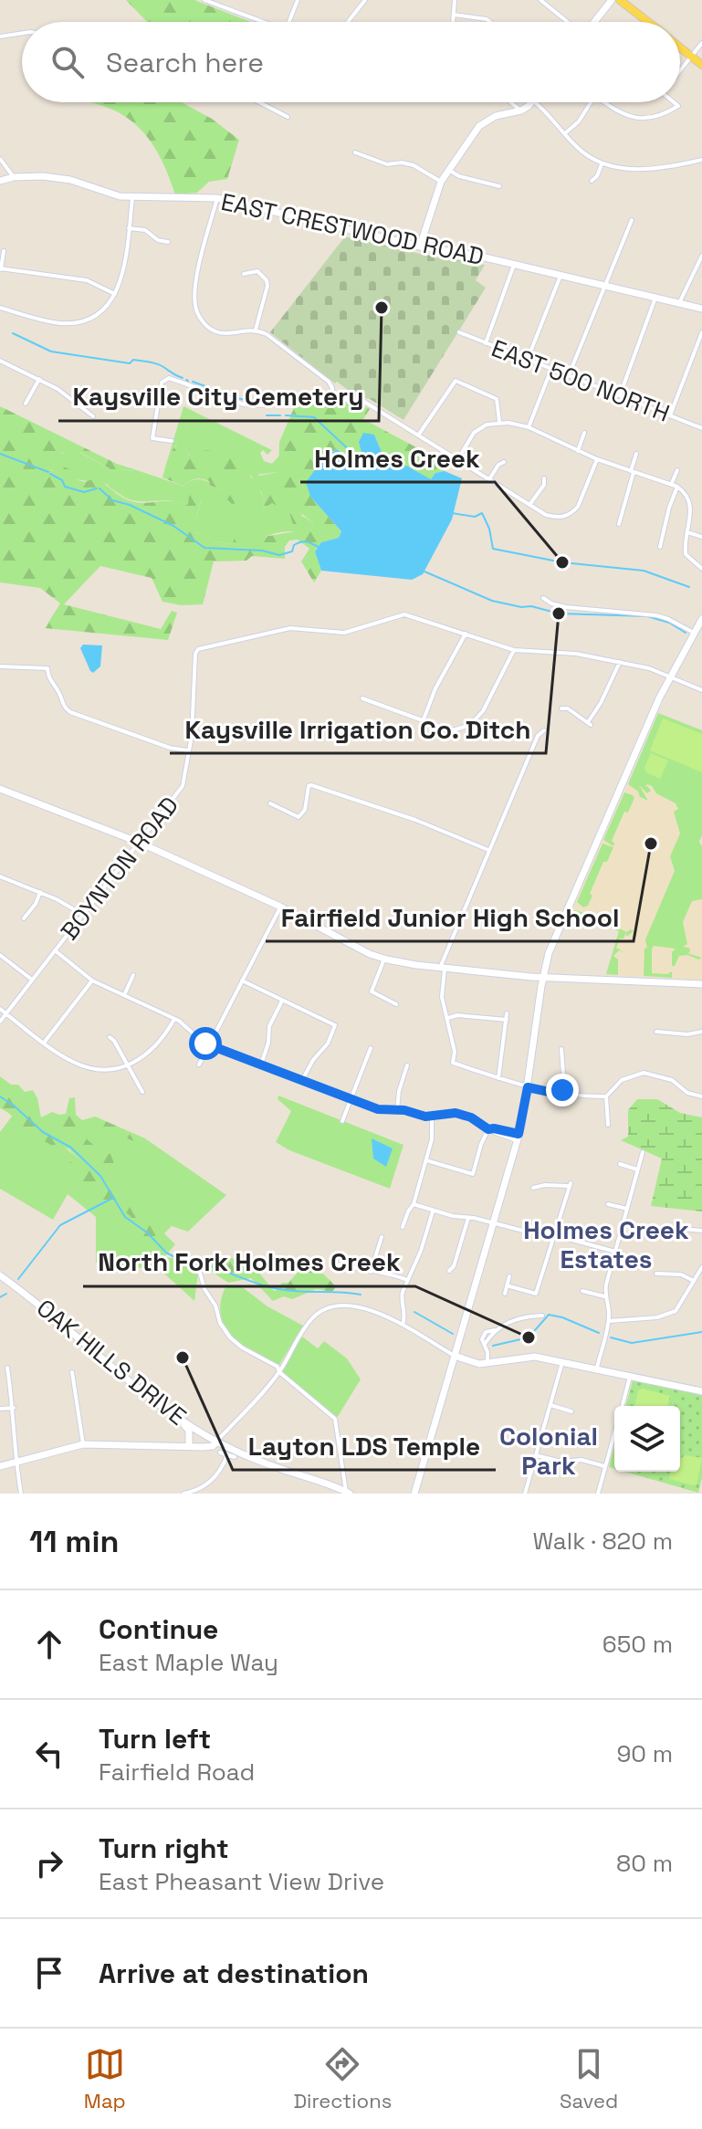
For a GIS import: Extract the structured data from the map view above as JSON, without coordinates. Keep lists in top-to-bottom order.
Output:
{
  "streets": {
    "street": [
      "EAST CRESTWOOD ROAD",
      "EAST 500 NORTH",
      "BOYNTON ROAD",
      "OAK HILLS DRIVE"
    ]
  },
  "districts": ["Holmes Creek Estates", "Colonial Park"],
  "places": [
    "Kaysville City Cemetery",
    "Holmes Creek",
    "Kaysville Irrigation Co. Ditch",
    "Fairfield Junior High School",
    "North Fork Holmes Creek",
    "Layton LDS Temple"
  ],
  "page": {
    "search": "Search here",
    "heading": ["11 min", "Walk · 820 m"],
    "list": [
      ["Continue", "East Maple Way", "650 m"],
      ["Turn left", "Fairfield Road", "90 m"],
      ["Turn right", "East Pheasant View Drive", "80 m"],
      "Arrive at destination"
    ],
    "nav": ["Map", "Directions", "Saved"]
  }
}
